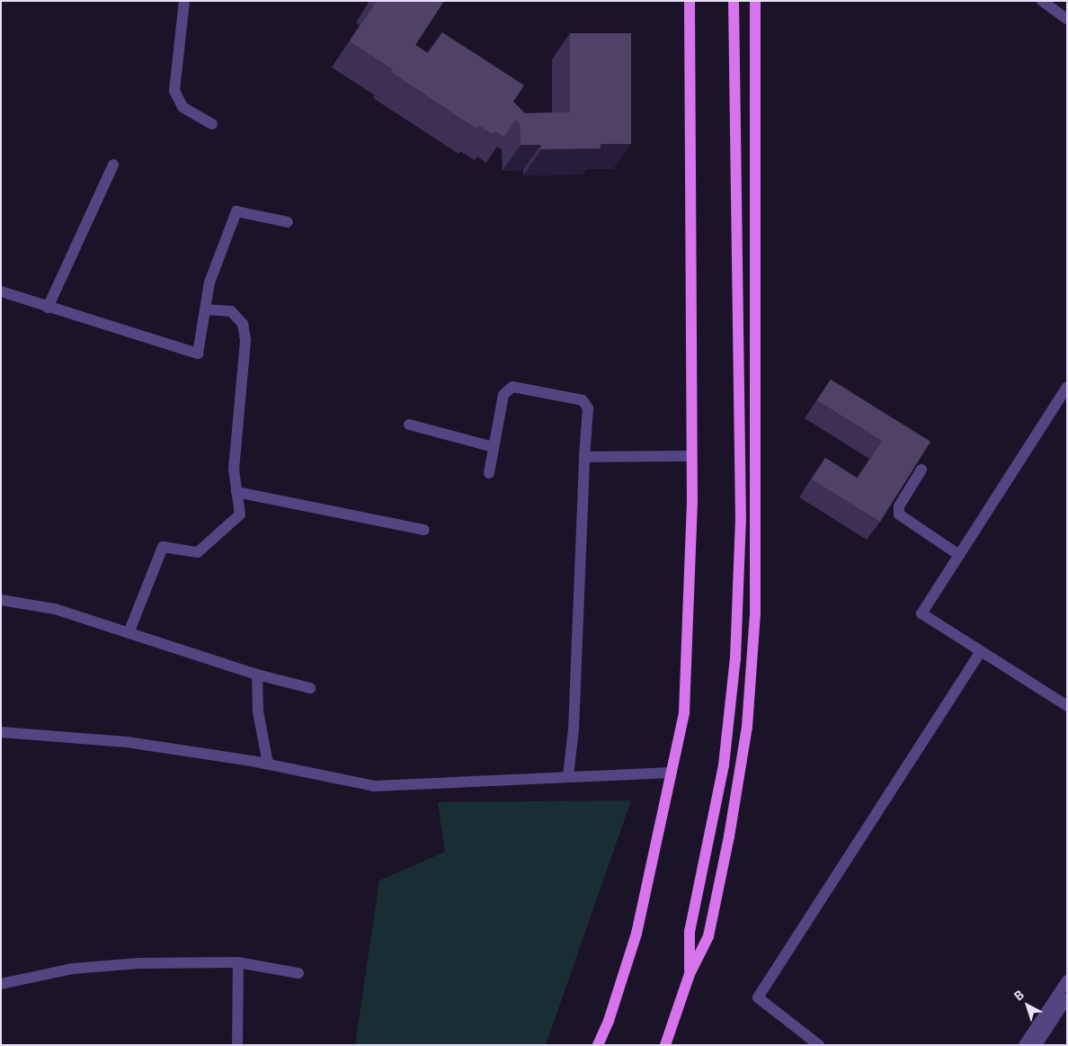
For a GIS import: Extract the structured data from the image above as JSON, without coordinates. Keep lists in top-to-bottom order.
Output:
{
  "north": "top left"
}
